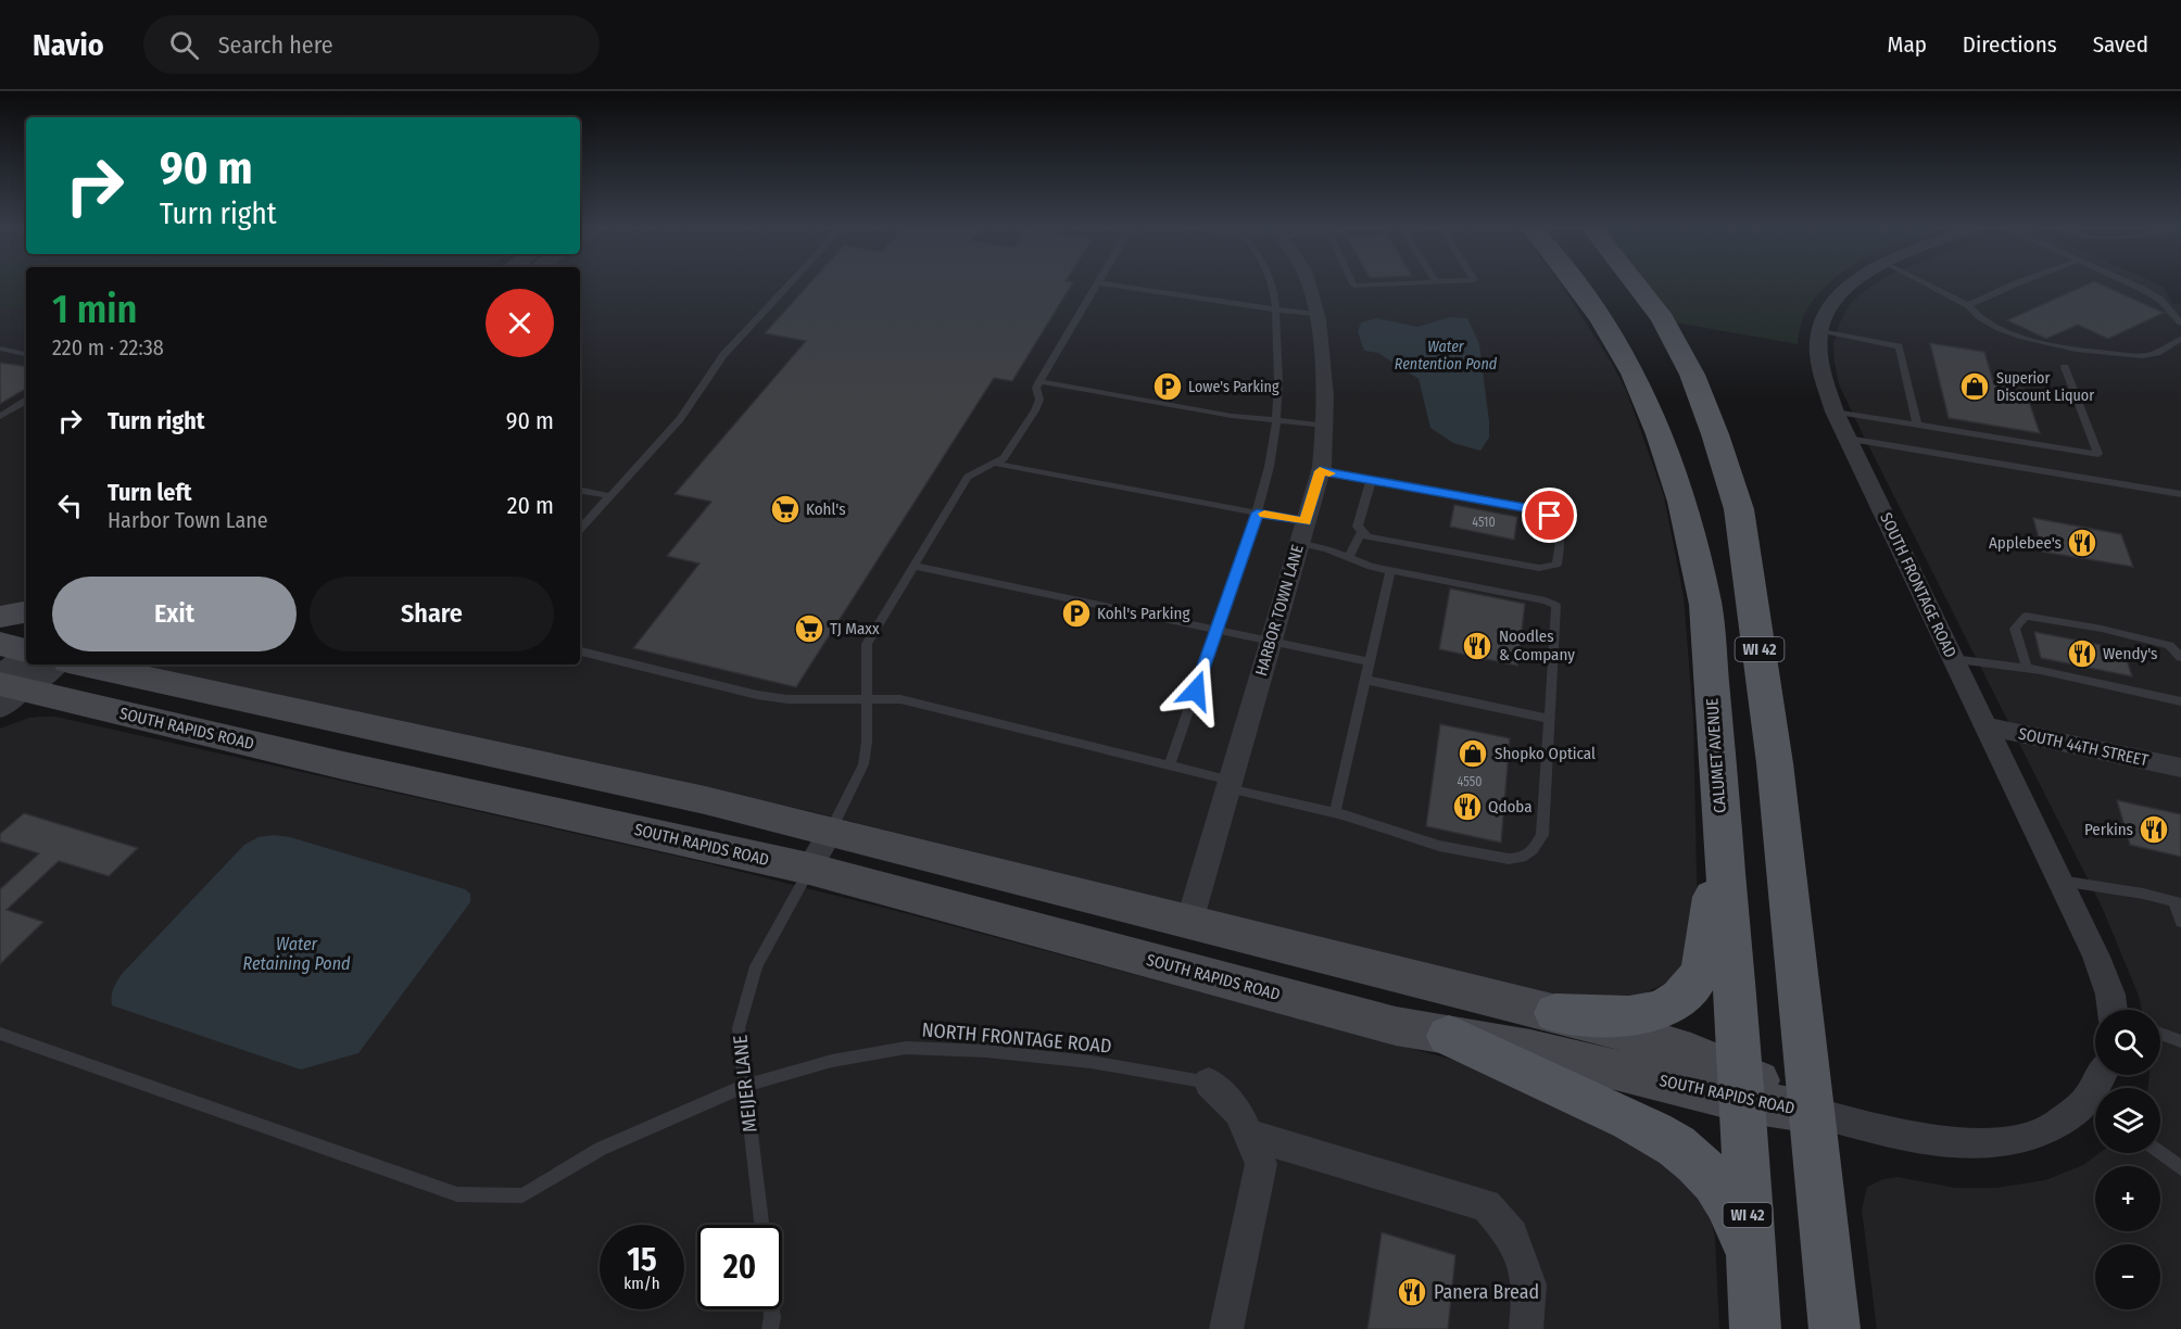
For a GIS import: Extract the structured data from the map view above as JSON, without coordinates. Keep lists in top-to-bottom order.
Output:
{
  "streets": {
    "main road": ["WI 42", "SOUTH RAPIDS ROAD", "CALUMET AVENUE"],
    "street": [
      "SOUTH FRONTAGE ROAD",
      "HARBOR TOWN LANE",
      "SOUTH 44TH STREET",
      "MEIJER LANE"
    ],
    "lane": ["NORTH FRONTAGE ROAD"]
  },
  "crossings": [
    ["SOUTH FRONTAGE ROAD", "SOUTH 44TH STREET"],
    ["HARBOR TOWN LANE", "SOUTH RAPIDS ROAD"],
    ["WI 42", "SOUTH RAPIDS ROAD"],
    ["SOUTH RAPIDS ROAD", "CALUMET AVENUE"],
    ["SOUTH RAPIDS ROAD", "MEIJER LANE"],
    ["NORTH FRONTAGE ROAD", "MEIJER LANE"]
  ],
  "water": ["Water Rentention Pond", "Water Retaining Pond"],
  "places": {
    "parking": ["Lowe's Parking", "Kohl's Parking"],
    "shop": ["Superior Discount Liquor", "Shopko Optical"],
    "supermarket": ["Kohl's", "TJ Maxx"],
    "restaurant": [
      "Applebee's",
      "Noodles & Company",
      "Wendy's",
      "Qdoba",
      "Perkins",
      "Panera Bread"
    ]
  },
  "house_numbers": ["4510", "4550"],
  "page": {
    "header": "Navio",
    "search": "Search here",
    "nav": ["Map", "Directions", "Saved"],
    "turn": ["90 m", "Turn right"],
    "heading": ["1 min", "220 m · 22:38"],
    "list": [
      {
        "name": "Turn right",
        "value": "90 m"
      },
      {
        "name": "Turn left",
        "note": "Harbor Town Lane",
        "value": "20 m"
      }
    ],
    "buttons": ["Exit", "Share"],
    "map_buttons": ["+", "−"],
    "speed": "15 km/h",
    "limit": "20"
  }
}
